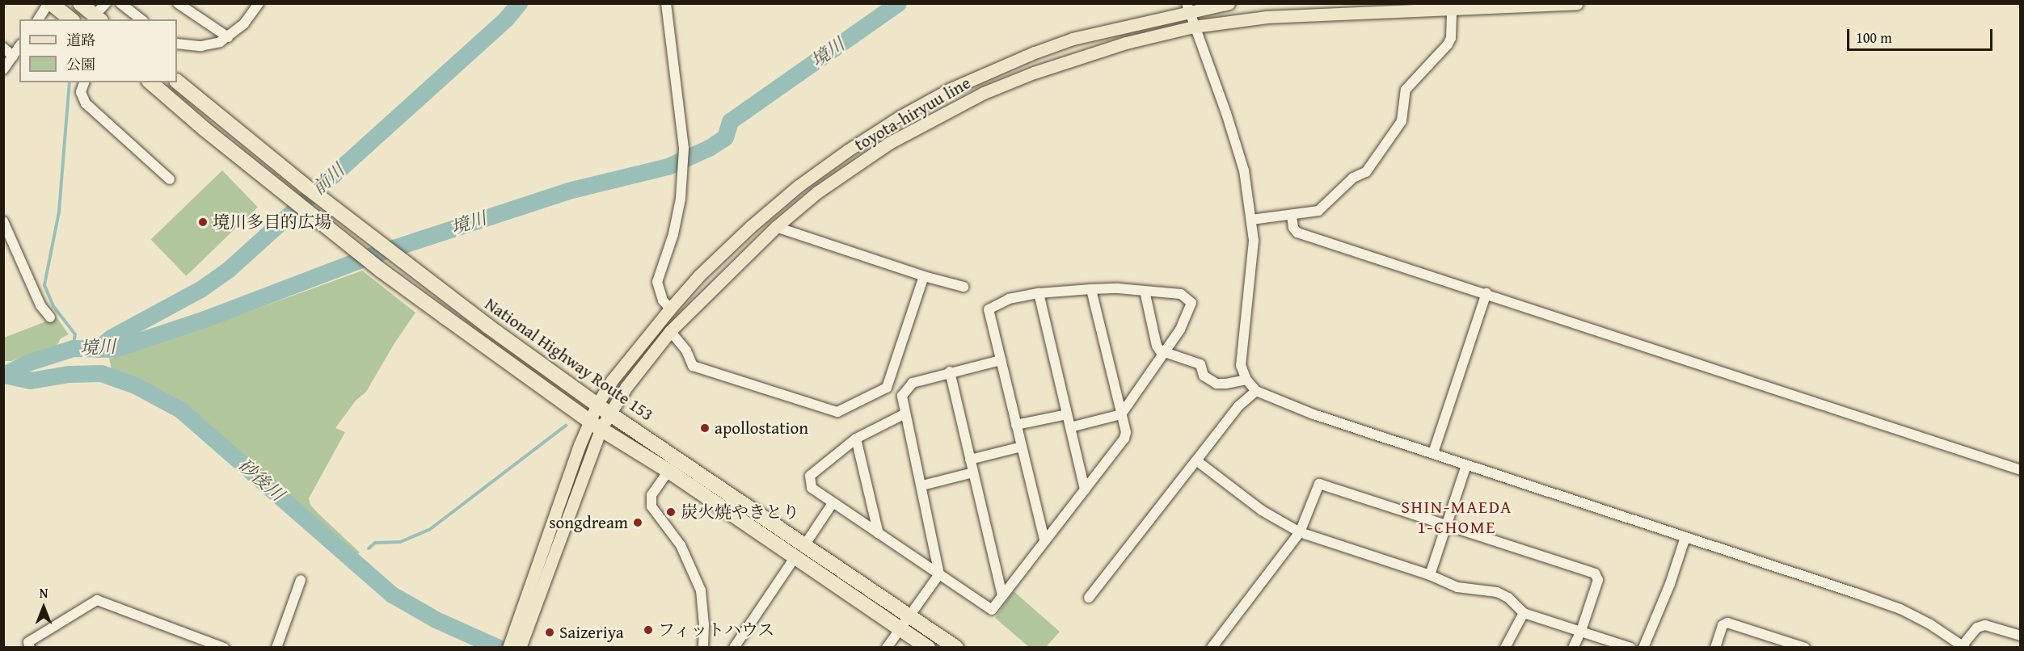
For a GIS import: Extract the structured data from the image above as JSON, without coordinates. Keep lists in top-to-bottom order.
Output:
{
  "streets": {
    "highway": ["National Highway Route 153"],
    "main road": ["toyota-hiryuu line"]
  },
  "crossings": [
    ["toyota-hiryuu line", "National Highway Route 153"]
  ],
  "districts": ["SHIN-MAEDA 1-CHOME"],
  "water": ["境川", "前川", "砂後川"],
  "places": [
    "境川多目的広場",
    "apollostation",
    "炭火焼やきとり",
    "songdream",
    "フィットハウス",
    "Saizeriya"
  ],
  "legend": ["道路", "公園"],
  "scale_bar": "100 m",
  "north": "top"
}
